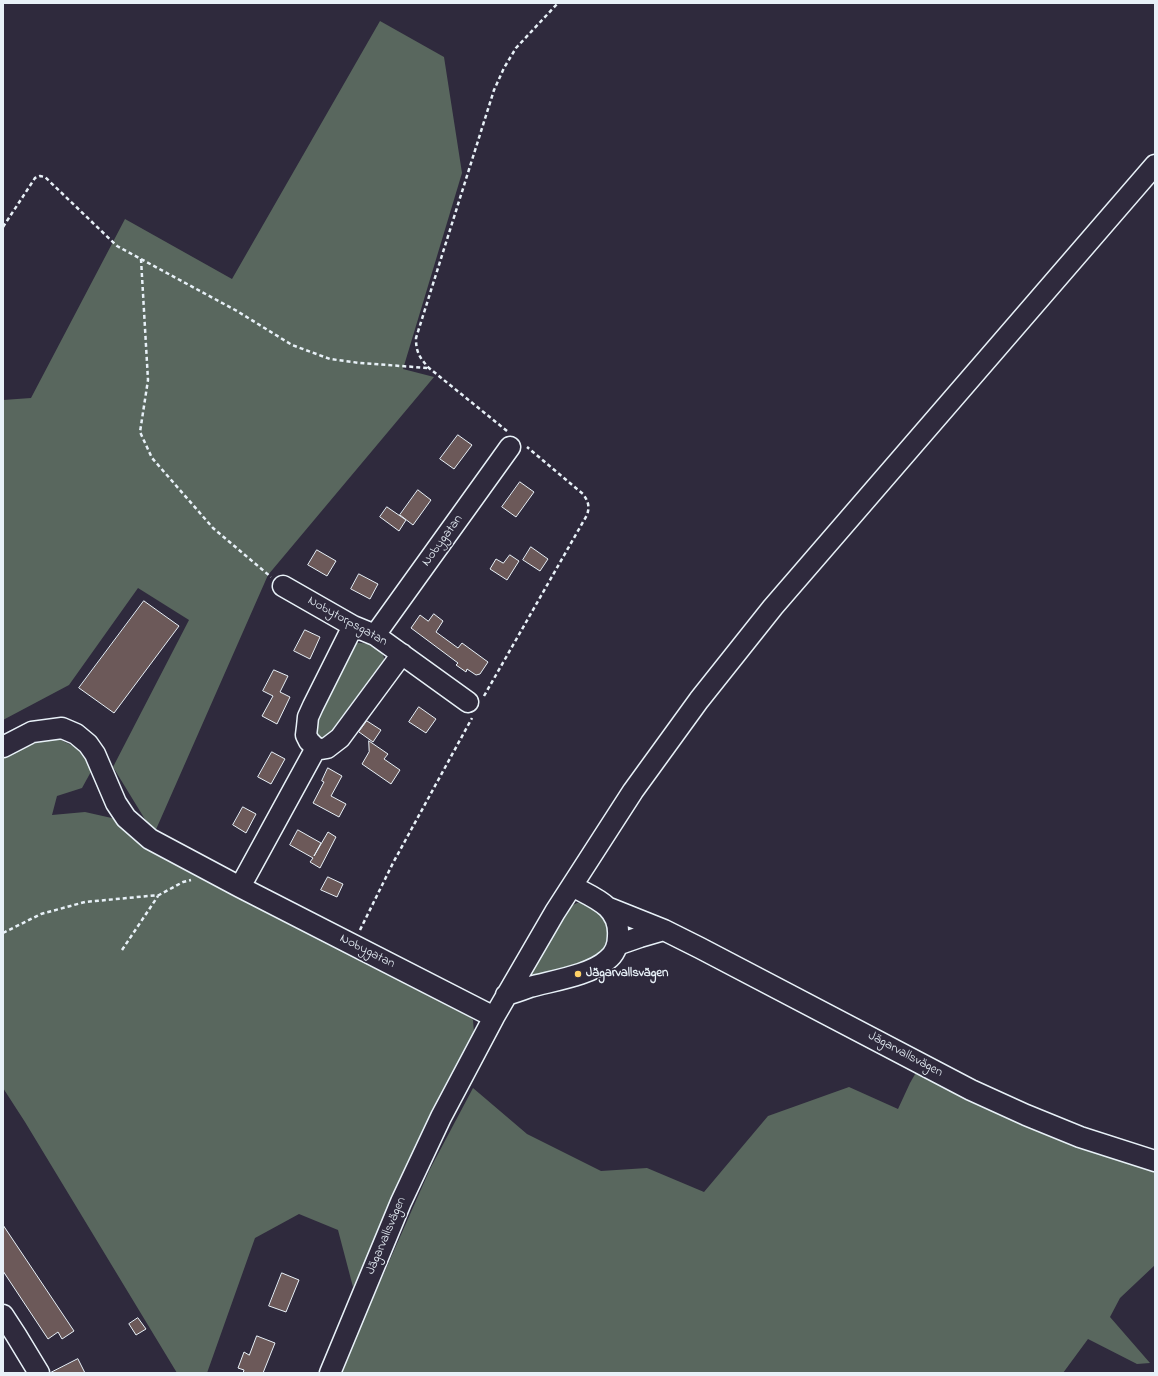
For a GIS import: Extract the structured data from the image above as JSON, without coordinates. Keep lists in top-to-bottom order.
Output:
{
  "streets": {
    "street": ["Nobygatan", "Nobytorpsgatan", "Jägarvallsvägen"]
  },
  "crossings": [
    ["Nobygatan", "Nobytorpsgatan"],
    ["Nobygatan", "Jägarvallsvägen"]
  ],
  "places": ["Jägarvallsvägen"]
}
